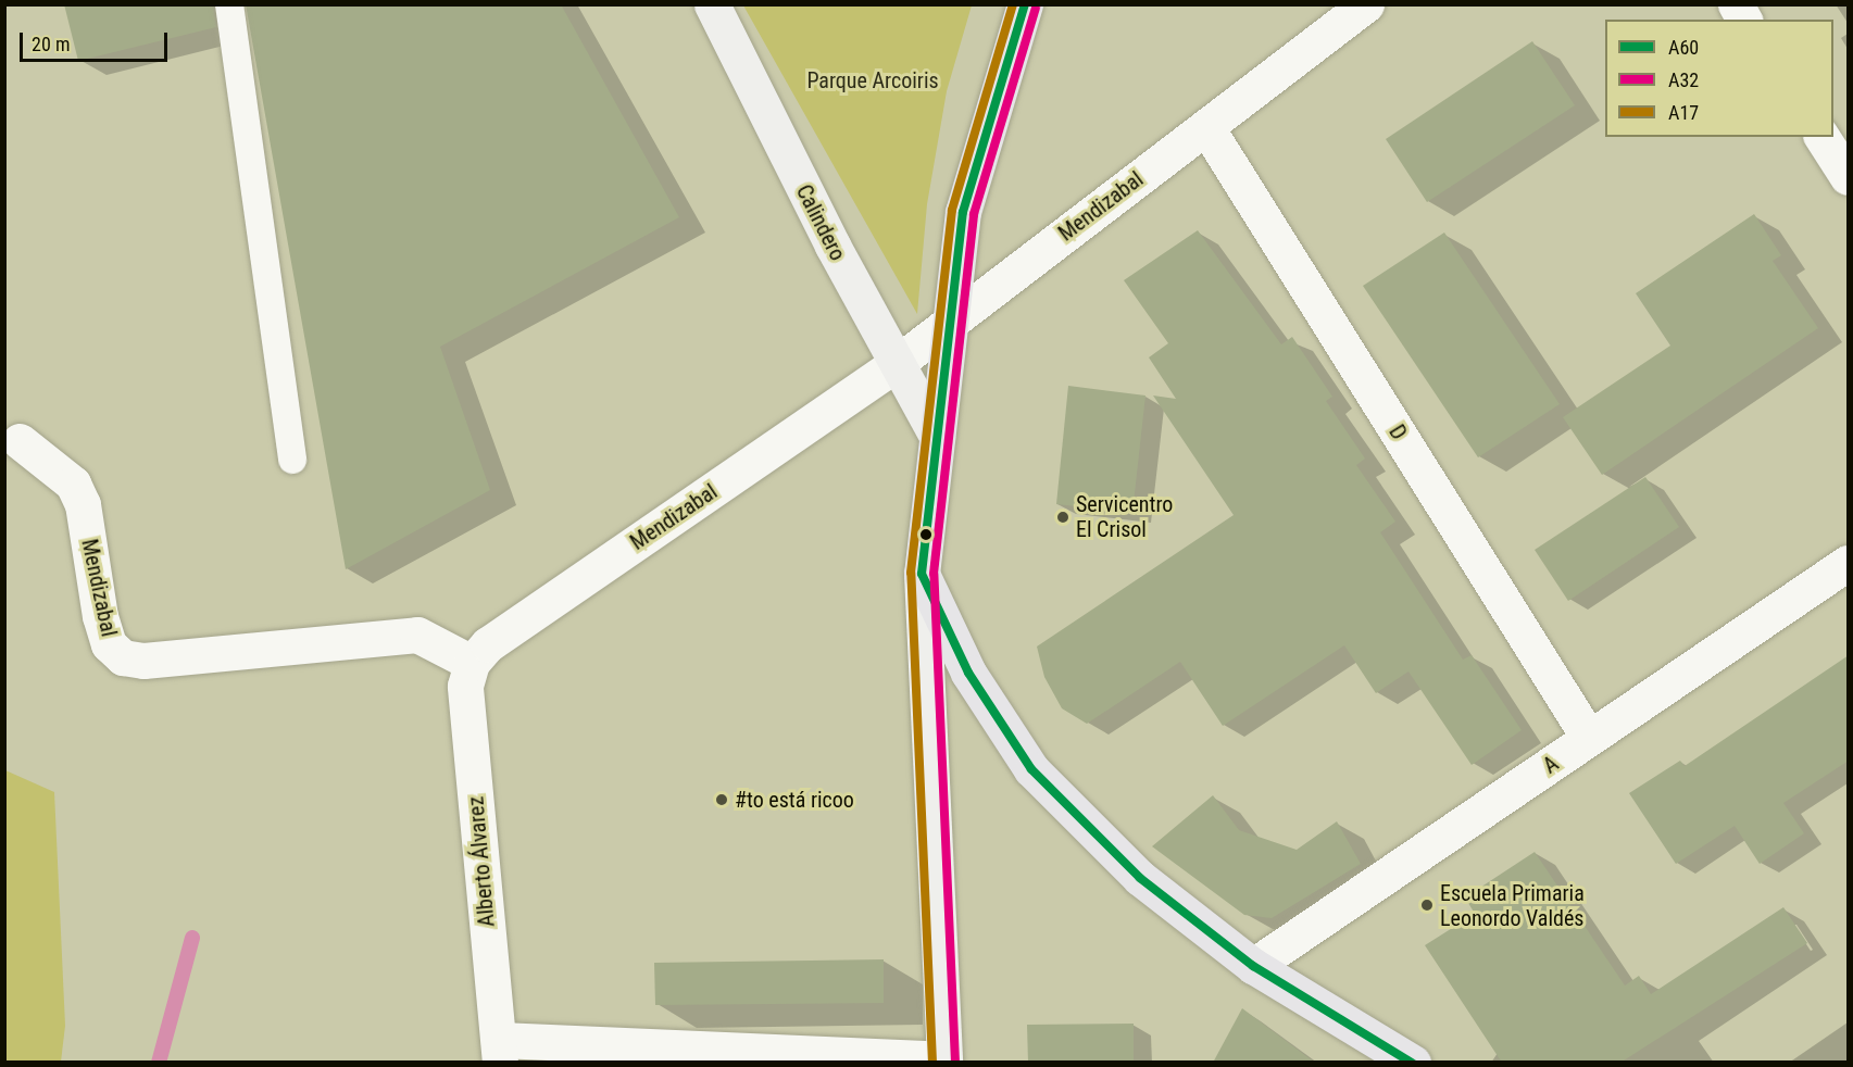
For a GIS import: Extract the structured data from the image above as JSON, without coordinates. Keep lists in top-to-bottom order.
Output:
{
  "streets": {
    "main road": ["Calindero"],
    "street": [
      "Mendizabal",
      "D",
      "A",
      "Alberto Álvarez"
    ]
  },
  "crossings": [
    ["Mendizabal", "Calindero"],
    ["Mendizabal", "D"],
    ["Mendizabal", "Alberto Álvarez"],
    ["D", "A"]
  ],
  "parks": ["Parque Arcoiris"],
  "places": ["Servicentro El Crisol", "#to está ricoo", "Escuela Primaria Leonordo Valdés"],
  "lines": ["transit line A60", "transit line A17", "transit line A32"],
  "legend": ["A60", "A32", "A17"],
  "scale_bar": "20 m"
}
